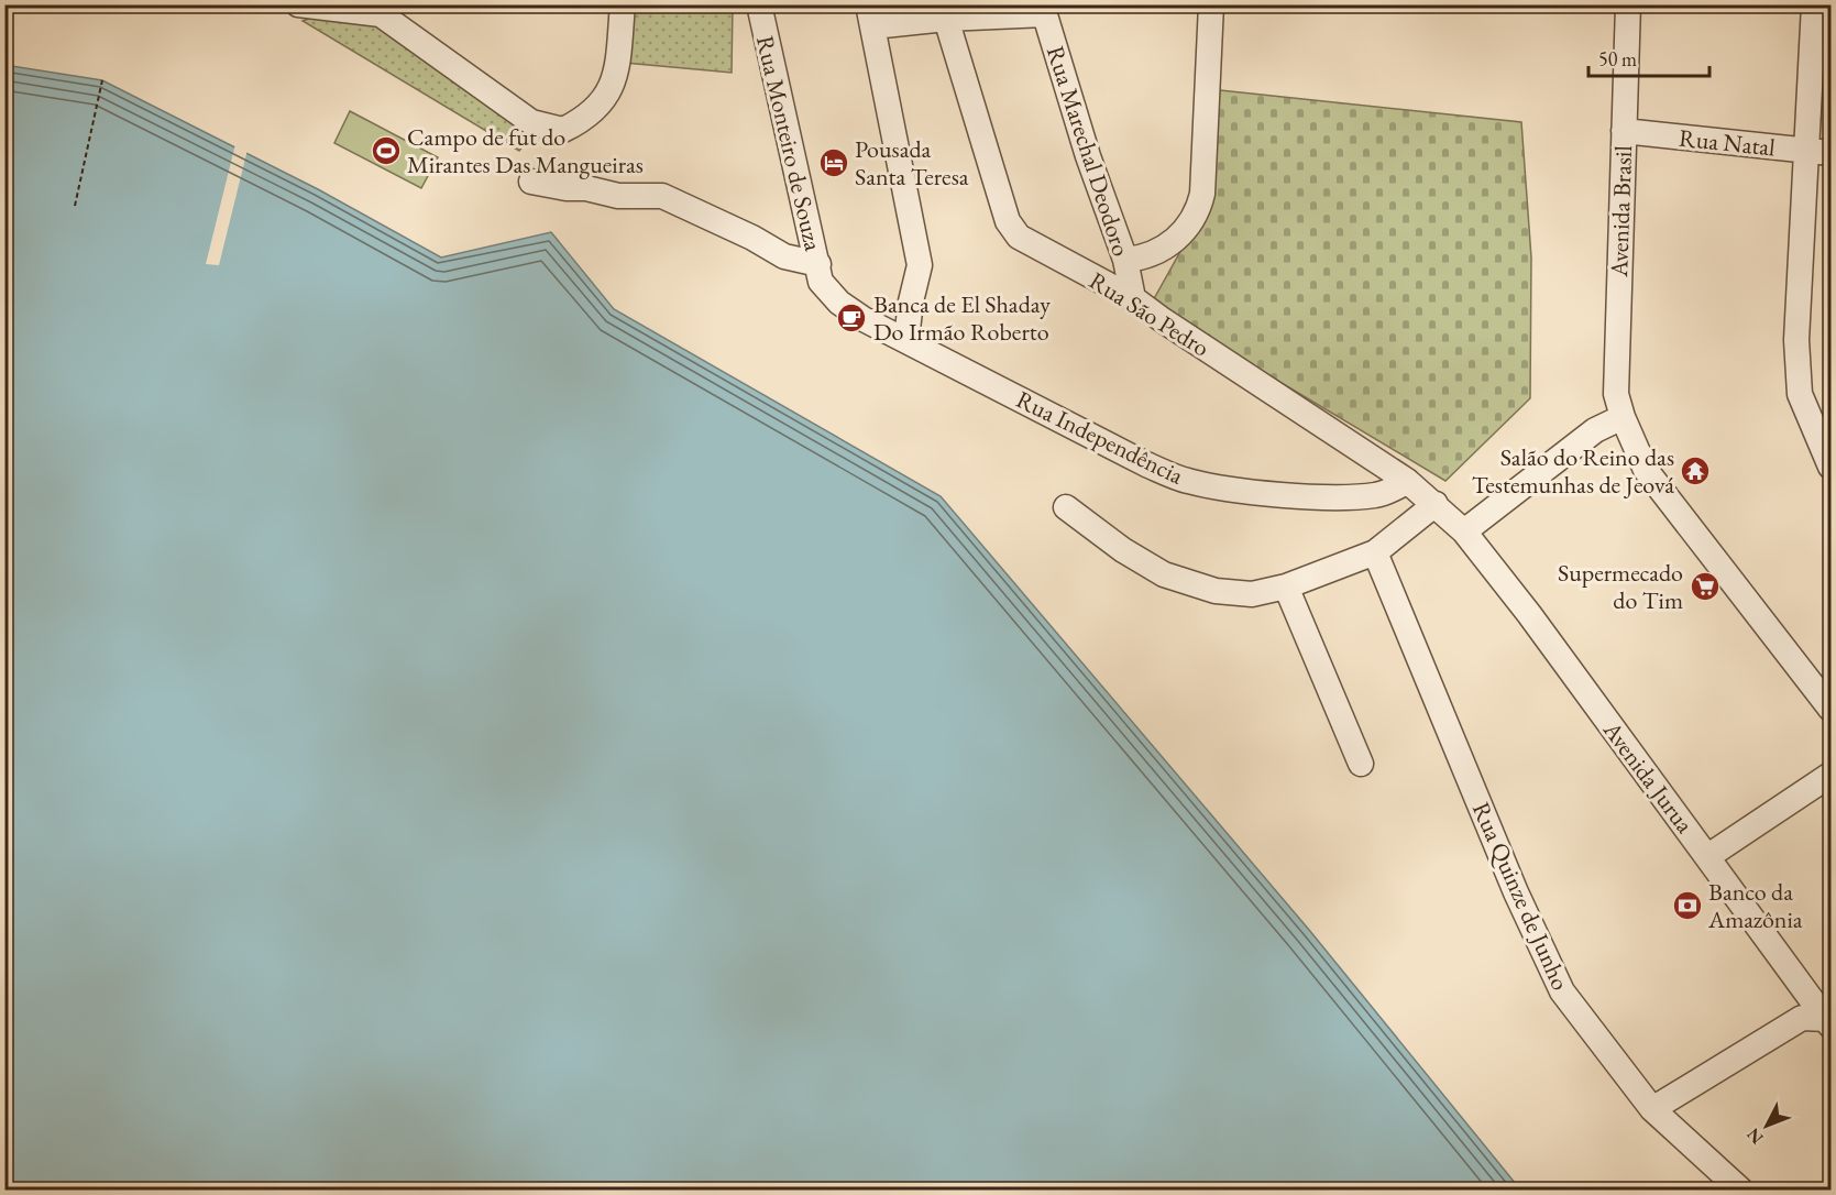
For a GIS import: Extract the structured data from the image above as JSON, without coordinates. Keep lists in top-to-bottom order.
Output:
{
  "streets": {
    "street": [
      "Rua Natal",
      "Rua Monteiro de Souza",
      "Rua Marechal Deodoro",
      "Avenida Brasil",
      "Rua São Pedro",
      "Rua Independência",
      "Avenida Jurua",
      "Rua Quinze de Junho"
    ]
  },
  "crossings": [
    ["Rua Natal", "Avenida Brasil"],
    ["Rua Monteiro de Souza", "Rua Independência"],
    ["Rua Marechal Deodoro", "Rua São Pedro"],
    ["Rua São Pedro", "Rua Independência"],
    ["Rua São Pedro", "Avenida Jurua"]
  ],
  "places": {
    "sports": ["Campo de fut do Mirantes Das Mangueiras"],
    "hotel": ["Pousada Santa Teresa"],
    "cafe": ["Banca de El Shaday Do Irmão Roberto"],
    "temple": ["Salão do Reino das Testemunhas de Jeová"],
    "supermarket": ["Supermecado do Tim"],
    "bank": ["Banco da Amazônia"]
  },
  "scale_bar": "50 m",
  "north": "bottom left"
}
